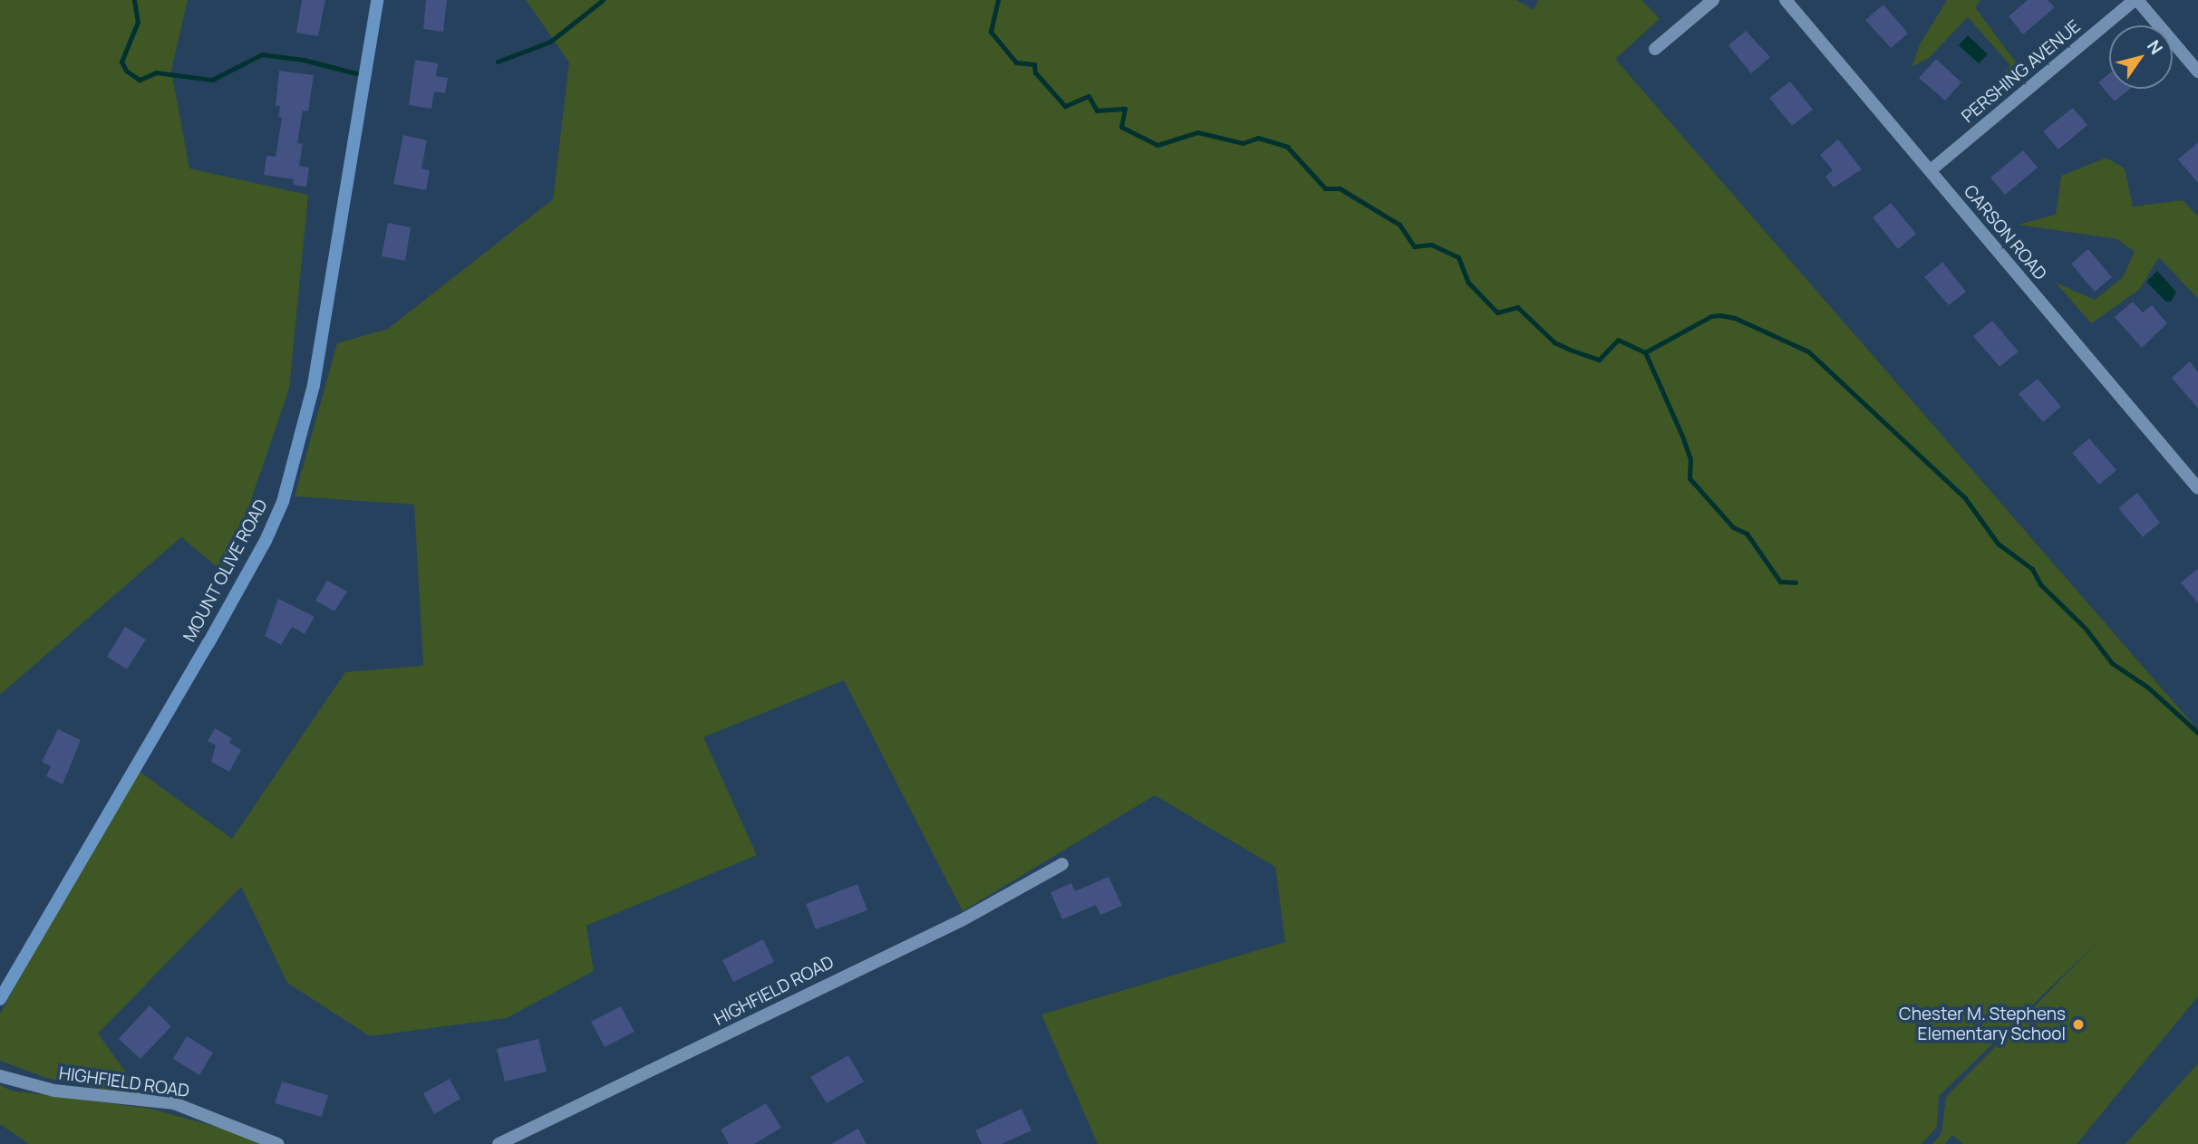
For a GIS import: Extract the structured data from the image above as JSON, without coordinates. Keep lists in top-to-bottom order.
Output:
{
  "streets": {
    "street": [
      "PERSHING AVENUE",
      "CARSON ROAD",
      "MOUNT OLIVE ROAD",
      "HIGHFIELD ROAD"
    ]
  },
  "crossings": [
    ["PERSHING AVENUE", "CARSON ROAD"]
  ],
  "places": ["Chester M. Stephens Elementary School"],
  "north": "top right"
}
